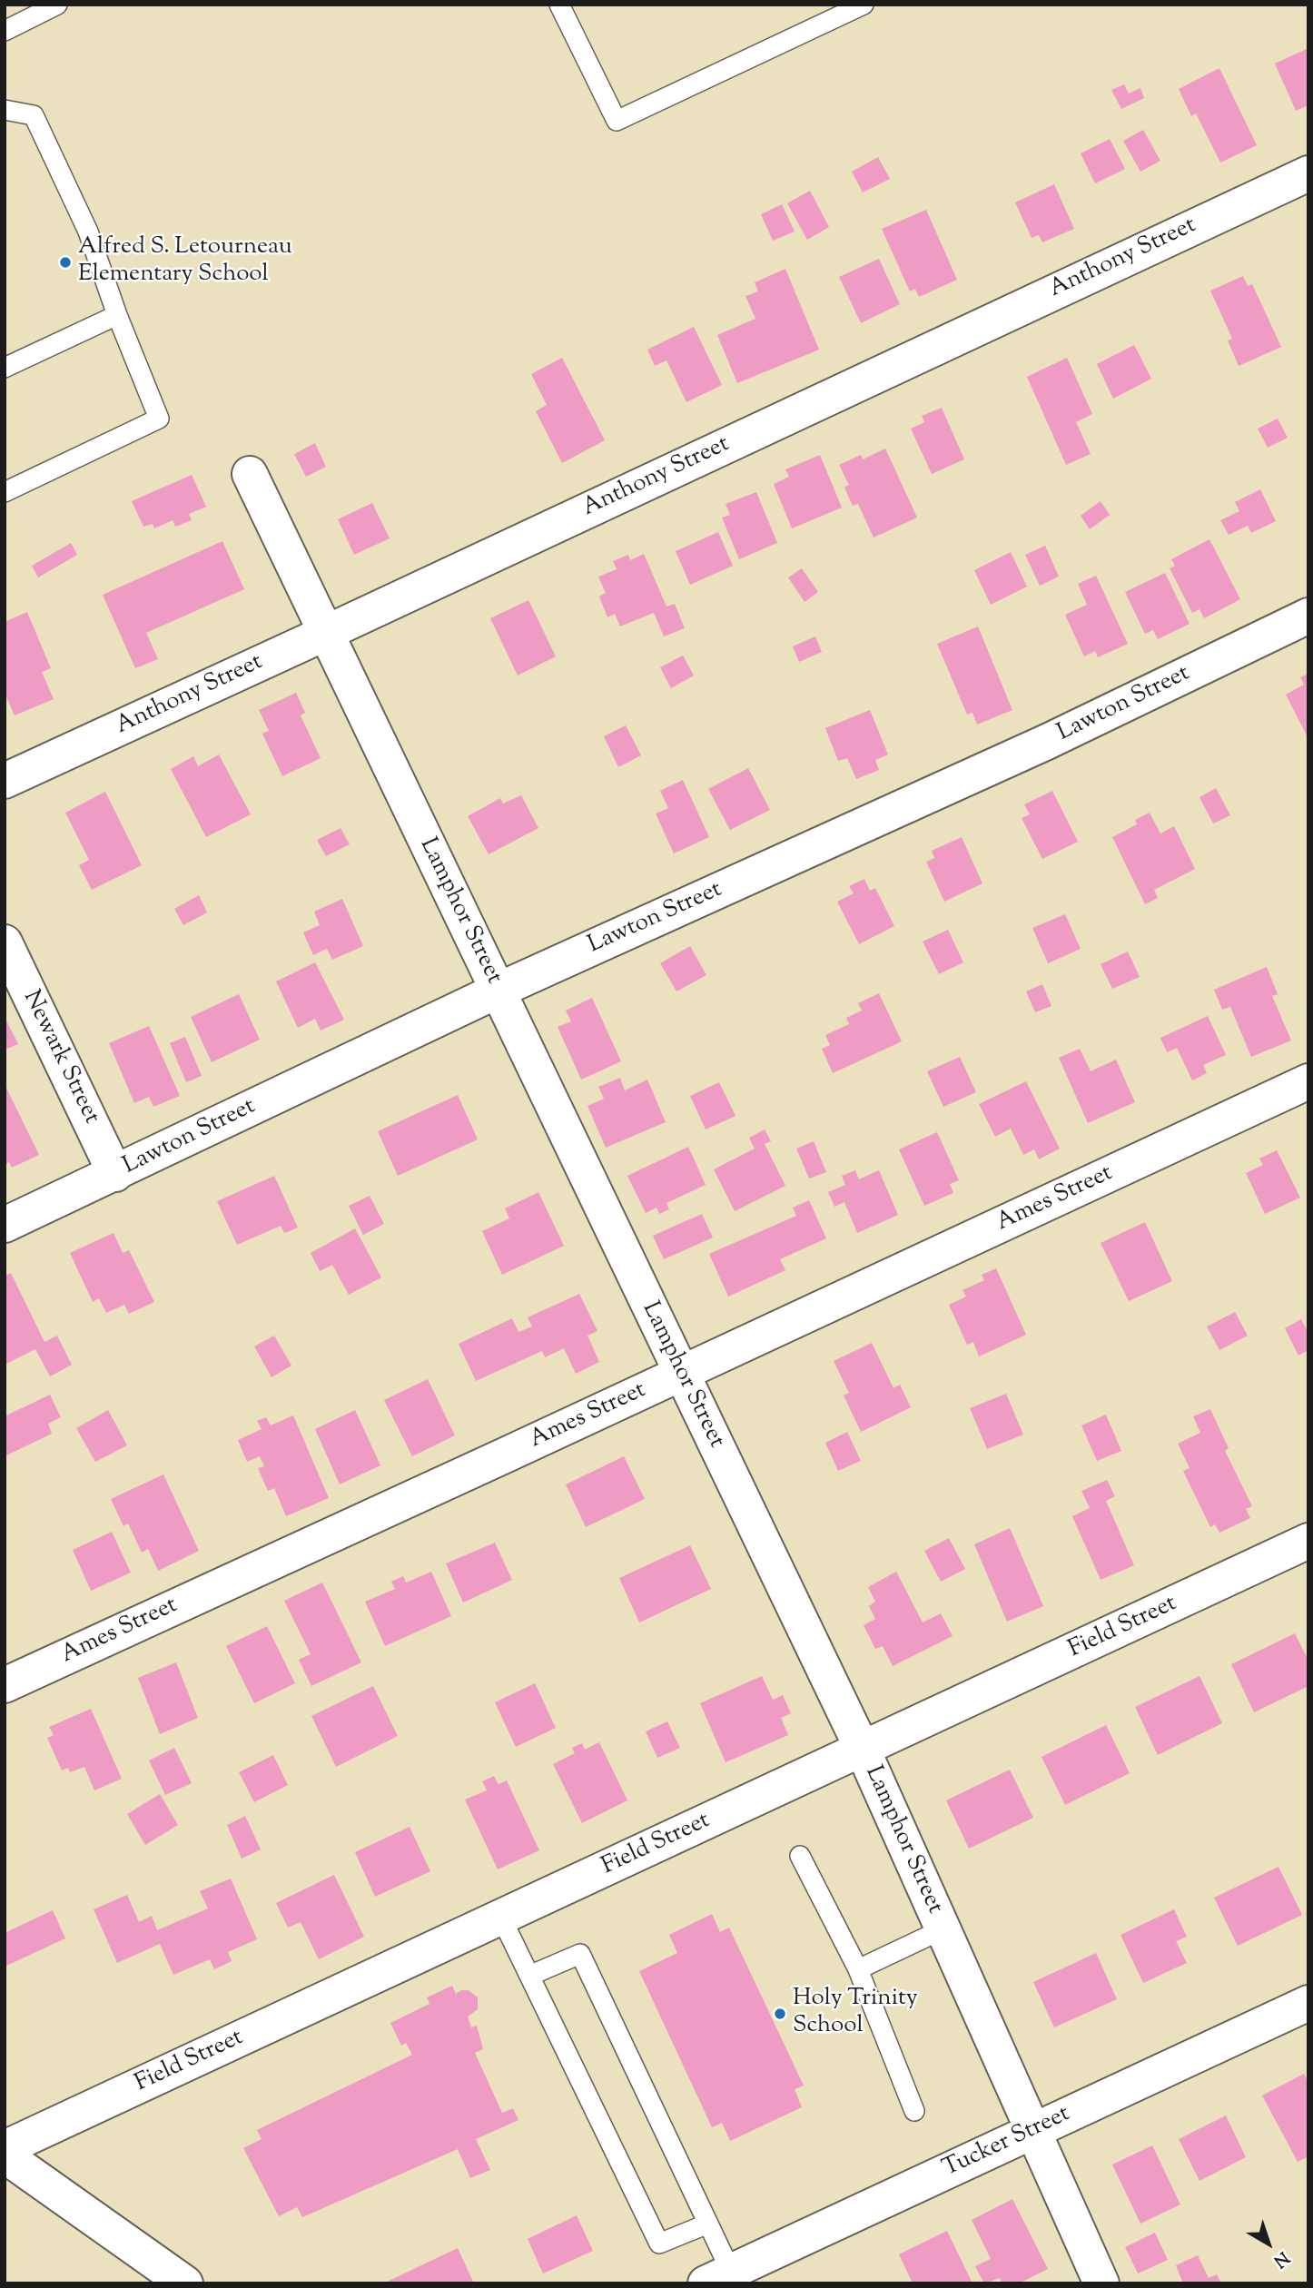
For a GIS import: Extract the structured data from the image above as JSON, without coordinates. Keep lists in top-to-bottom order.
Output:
{
  "streets": {
    "street": [
      "Anthony Street",
      "Lawton Street",
      "Lamphor Street",
      "Newark Street",
      "Ames Street",
      "Field Street",
      "Tucker Street"
    ]
  },
  "crossings": [
    ["Anthony Street", "Lamphor Street"],
    ["Lawton Street", "Lamphor Street"],
    ["Lawton Street", "Newark Street"],
    ["Lamphor Street", "Ames Street"],
    ["Lamphor Street", "Field Street"],
    ["Lamphor Street", "Tucker Street"]
  ],
  "places": ["Alfred S. Letourneau Elementary School", "Holy Trinity School"],
  "north": "bottom right"
}
